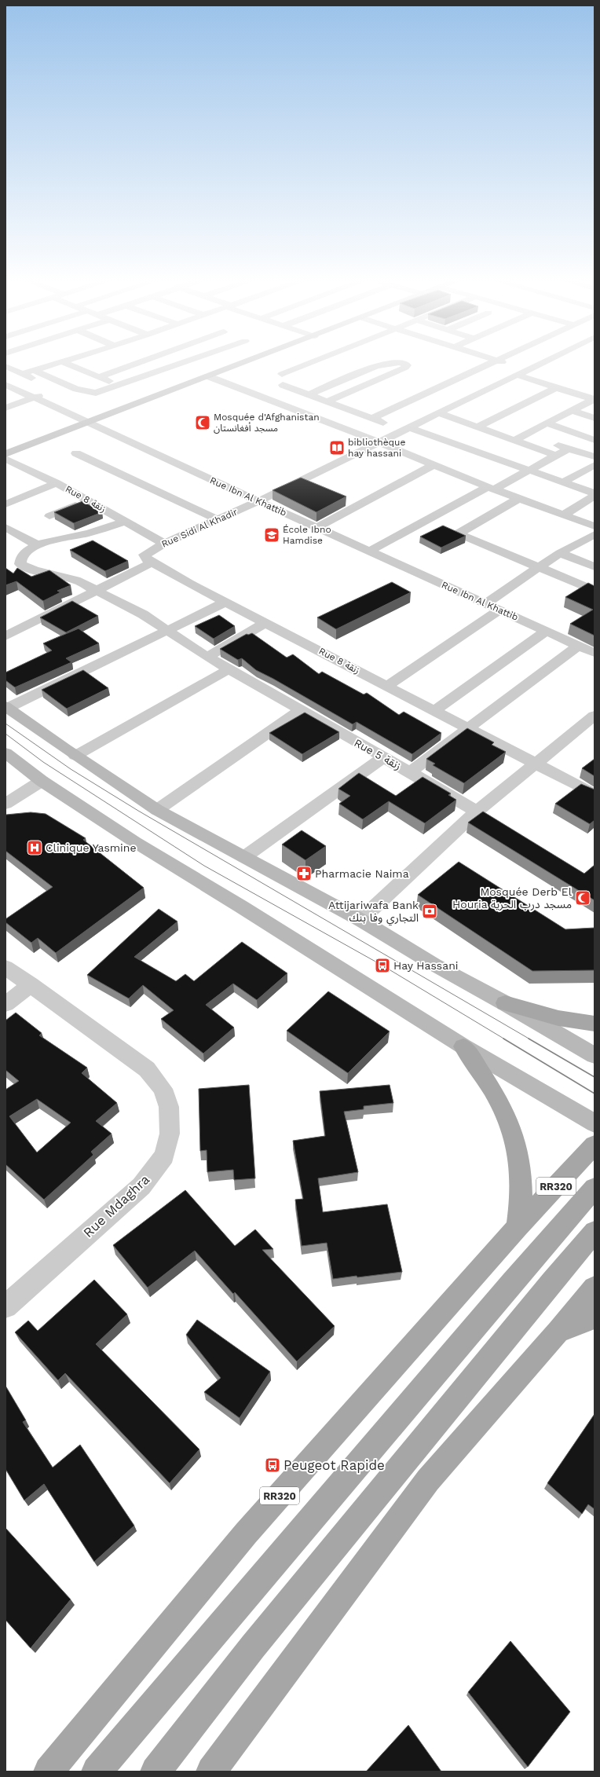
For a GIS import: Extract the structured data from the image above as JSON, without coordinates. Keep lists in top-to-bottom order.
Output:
{
  "streets": {
    "main road": ["RR320"],
    "street": [
      "Rue Ibn Al Khattib",
      "Rue 8 زنقة",
      "Rue Sidi Al Khadir",
      "Rue 5 زنقة",
      "Rue Mdaghra"
    ]
  },
  "crossings": [
    ["Rue Ibn Al Khattib", "Rue Sidi Al Khadir"],
    ["Rue Ibn Al Khattib", "Rue 5 زنقة"],
    ["Rue 8 زنقة", "Rue Sidi Al Khadir"],
    ["Rue 8 زنقة", "Rue 5 زنقة"],
    ["Rue Sidi Al Khadir", "Rue 5 زنقة"]
  ],
  "places": {
    "mosque": ["Mosquée d'Afghanistan مسجد أفغانستان", "Mosquée Derb El Houria مسجد درب الحرية"],
    "library": ["bibliothèque hay hassani"],
    "school or university": ["École Ibno Hamdise"],
    "hospital": ["Clinique Yasmine"],
    "pharmacy": ["Pharmacie Naima"],
    "bank": ["Attijariwafa Bank التجاري وفا بنك"],
    "bus stop": ["Hay Hassani", "Peugeot Rapide"]
  }
}
